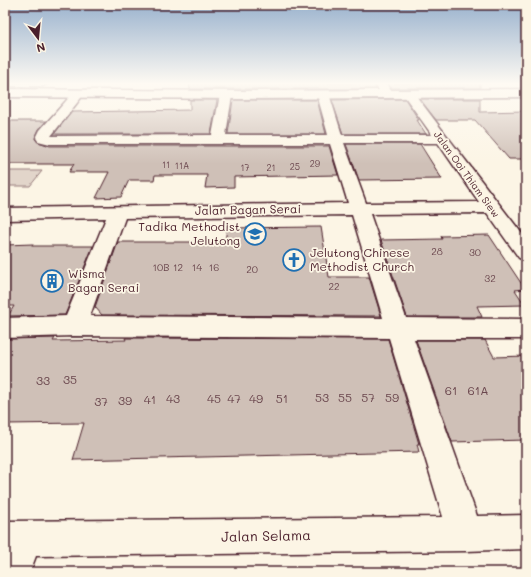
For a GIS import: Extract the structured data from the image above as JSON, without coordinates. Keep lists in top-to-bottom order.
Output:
{
  "streets": {
    "street": ["Jalan Ooi Thiam Siew", "Jalan Bagan Serai", "Jalan Selama"]
  },
  "crossings": [
    ["Jalan Ooi Thiam Siew", "Jalan Bagan Serai"]
  ],
  "places": {
    "school or university": ["Tadika Methodist Jelutong"],
    "church": ["Jelutong Chinese Methodist Church"],
    "building": ["Wisma Bagan Serai"]
  },
  "house_numbers": [
    "29",
    "11",
    "11A",
    "25",
    "17",
    "21",
    "28",
    "30",
    "10B",
    "12",
    "14",
    "16",
    "20",
    "32",
    "22",
    "35",
    "33",
    "61",
    "61A",
    "53",
    "55",
    "57",
    "59",
    "43",
    "45",
    "47",
    "49",
    "51",
    "41",
    "39",
    "37"
  ],
  "north": "bottom"
}
